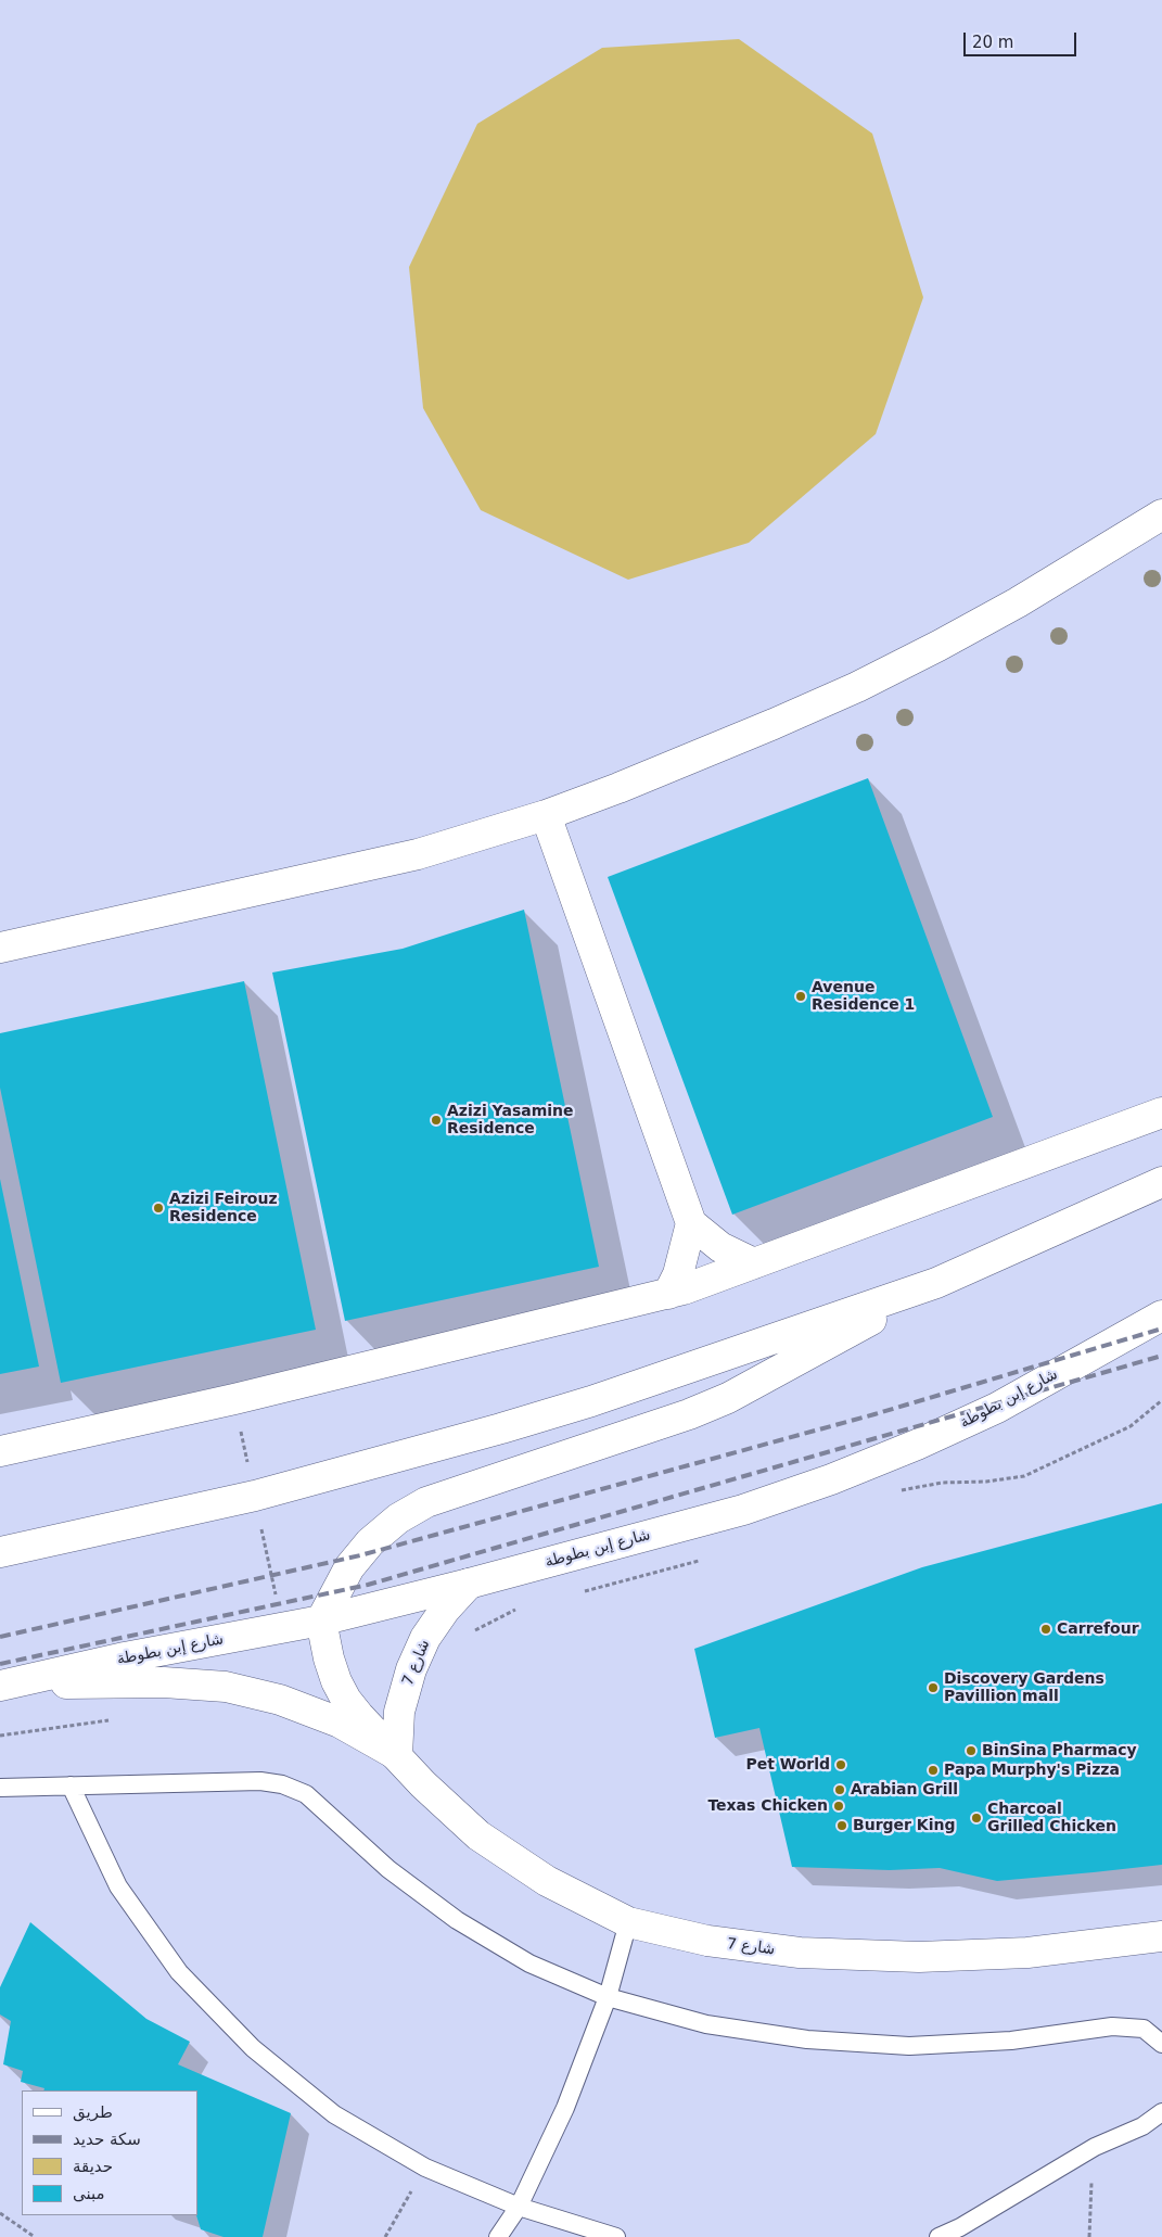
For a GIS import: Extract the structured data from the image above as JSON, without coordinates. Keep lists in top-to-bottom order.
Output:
{
  "streets": {
    "street": ["شارع إبن بطوطة", "شارع 7"]
  },
  "crossings": [
    ["شارع إبن بطوطة", "شارع 7"]
  ],
  "places": [
    "Avenue Residence 1",
    "Azizi Yasamine Residence",
    "Azizi Feirouz Residence",
    "Carrefour",
    "Discovery Gardens Pavillion mall",
    "BinSina Pharmacy",
    "Pet World",
    "Papa Murphy's Pizza",
    "Arabian Grill",
    "Texas Chicken",
    "Charcoal Grilled Chicken",
    "Burger King"
  ],
  "legend": [
    "طريق",
    "سكة حديد",
    "حديقة",
    "مبنى"
  ],
  "scale_bar": "20 m"
}
